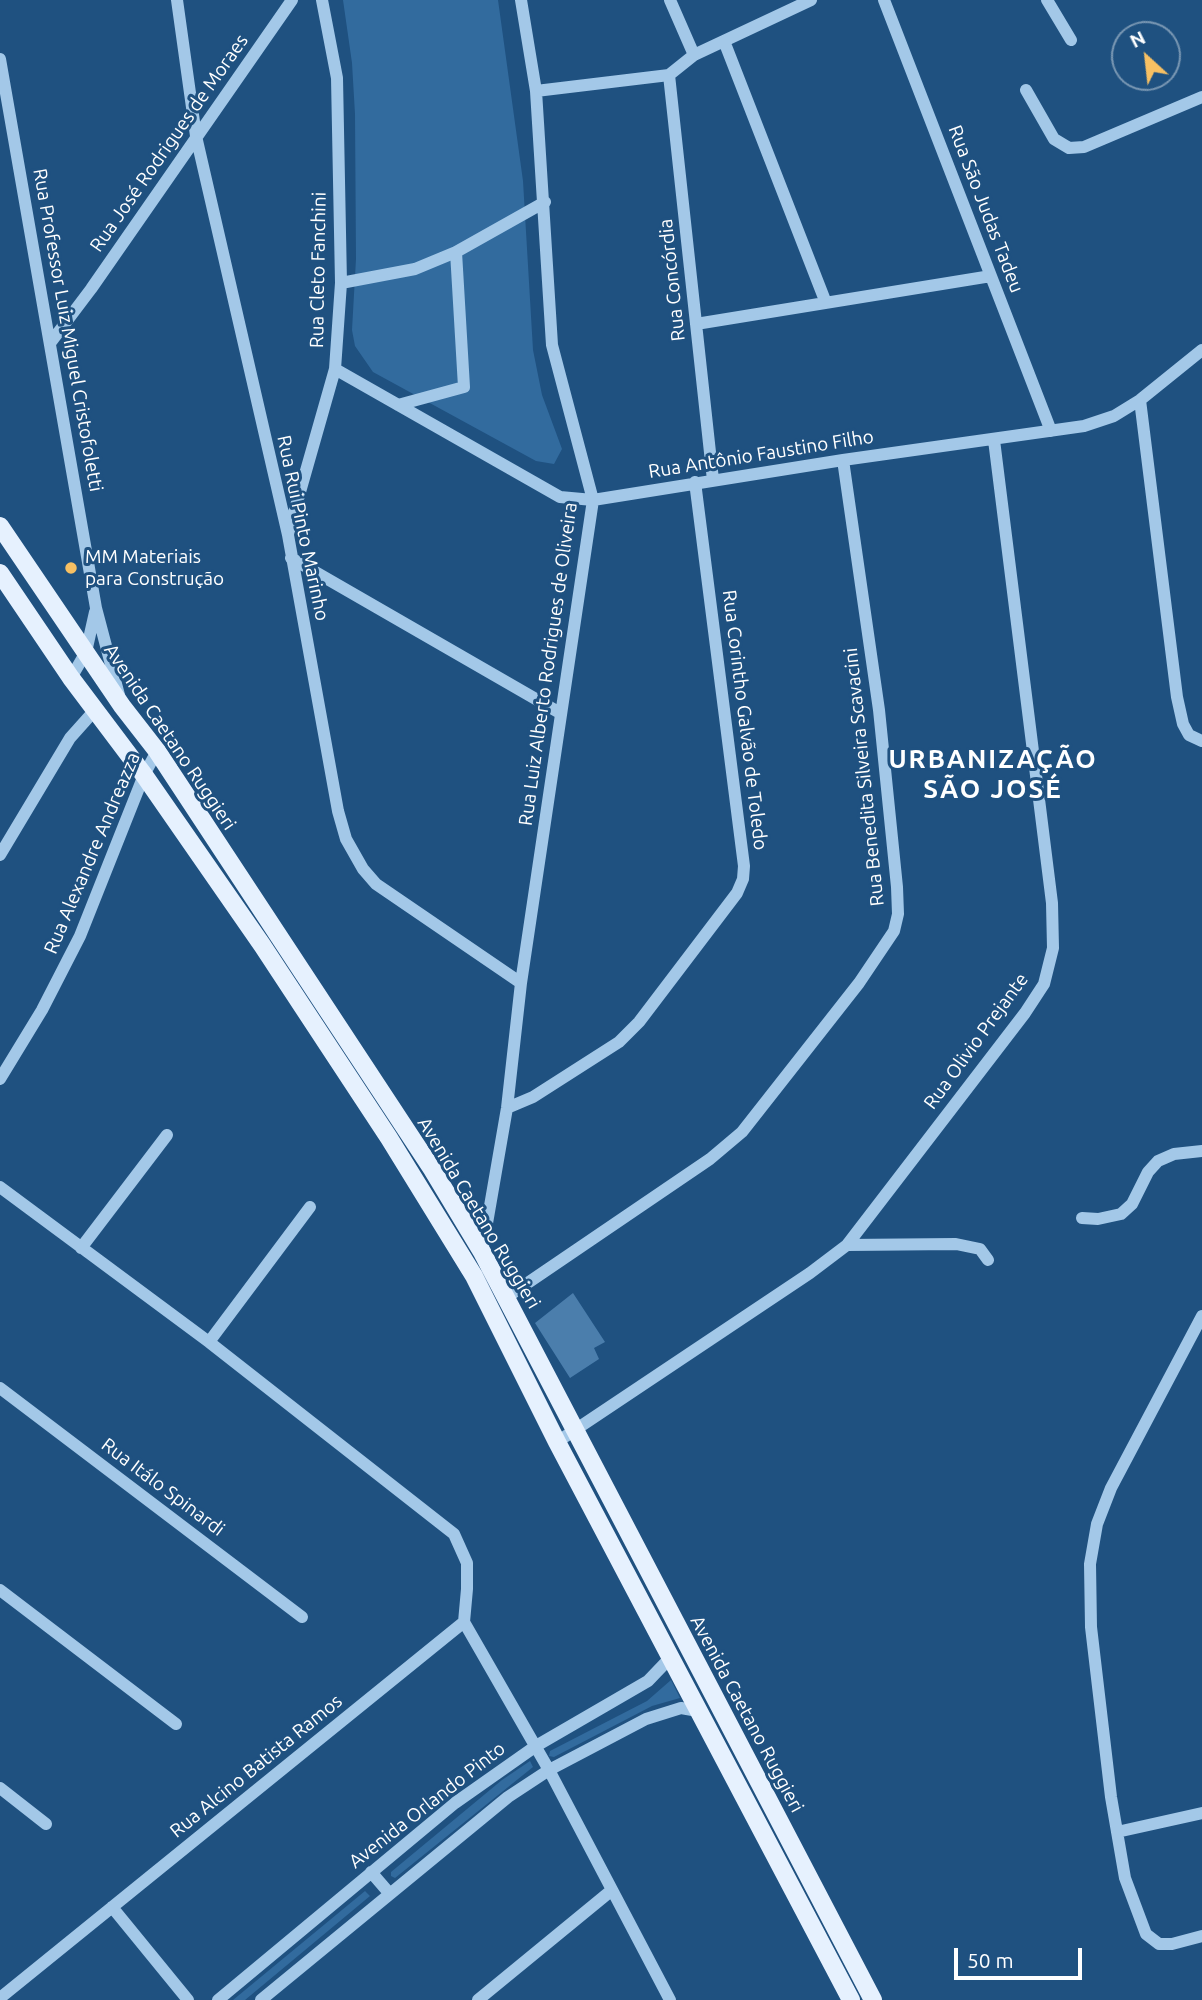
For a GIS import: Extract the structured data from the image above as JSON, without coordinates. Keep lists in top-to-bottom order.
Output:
{
  "streets": {
    "main road": ["Avenida Caetano Ruggieri"],
    "street": [
      "Rua José Rodrigues de Moraes",
      "Rua São Judas Tadeu",
      "Rua Cleto Fanchini",
      "Rua Concórdia",
      "Rua Professor Luiz Miguel Cristofoletti",
      "Rua Antônio Faustino Filho",
      "Rua Rui Pinto Marinho",
      "Rua Luiz Alberto Rodrigues de Oliveira",
      "Rua Corintho Galvão de Toledo",
      "Rua Benedita Silveira Scavacini",
      "Rua Alexandre Andreazza",
      "Rua Olivio Prejante",
      "Rua Itálo Spinardi",
      "Rua Alcino Batista Ramos",
      "Avenida Orlando Pinto"
    ]
  },
  "crossings": [
    ["Rua José Rodrigues de Moraes", "Rua Professor Luiz Miguel Cristofoletti"],
    ["Rua José Rodrigues de Moraes", "Rua Rui Pinto Marinho"],
    ["Rua São Judas Tadeu", "Rua Antônio Faustino Filho"],
    ["Rua Cleto Fanchini", "Rua Antônio Faustino Filho"],
    ["Rua Cleto Fanchini", "Rua Rui Pinto Marinho"],
    ["Rua Concórdia", "Rua Antônio Faustino Filho"],
    ["Rua Professor Luiz Miguel Cristofoletti", "Avenida Caetano Ruggieri"],
    ["Rua Antônio Faustino Filho", "Rua Luiz Alberto Rodrigues de Oliveira"],
    ["Rua Antônio Faustino Filho", "Rua Corintho Galvão de Toledo"],
    ["Rua Antônio Faustino Filho", "Rua Benedita Silveira Scavacini"],
    ["Rua Antônio Faustino Filho", "Rua Olivio Prejante"],
    ["Rua Rui Pinto Marinho", "Rua Luiz Alberto Rodrigues de Oliveira"],
    ["Rua Luiz Alberto Rodrigues de Oliveira", "Rua Corintho Galvão de Toledo"],
    ["Rua Luiz Alberto Rodrigues de Oliveira", "Avenida Caetano Ruggieri"],
    ["Avenida Caetano Ruggieri", "Rua Benedita Silveira Scavacini"],
    ["Avenida Caetano Ruggieri", "Rua Alexandre Andreazza"],
    ["Avenida Caetano Ruggieri", "Rua Olivio Prejante"],
    ["Avenida Caetano Ruggieri", "Avenida Orlando Pinto"]
  ],
  "districts": ["URBANIZAÇÃO SÃO JOSÉ"],
  "places": ["MM Materiais para Construção"],
  "scale_bar": "50 m",
  "north": "top left"
}
